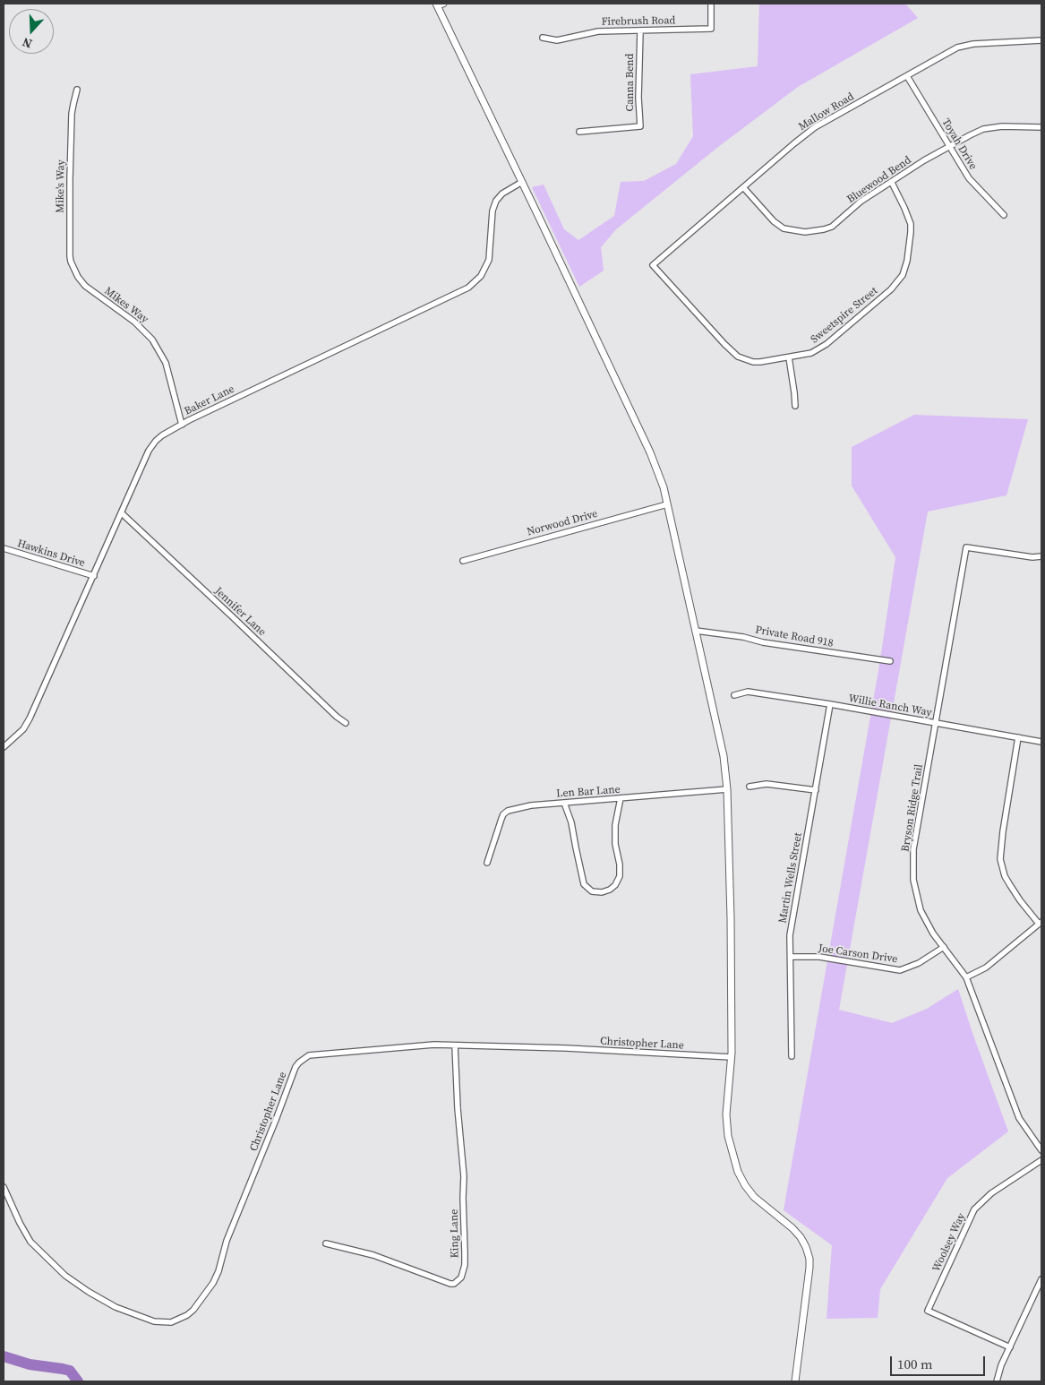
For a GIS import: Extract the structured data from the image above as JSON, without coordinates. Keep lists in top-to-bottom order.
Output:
{
  "streets": {
    "street": [
      "Firebrush Road",
      "Canna Bend",
      "Mallow Road",
      "Toyah Drive",
      "Bluewood Bend",
      "Mike's Way",
      "Mikes Way",
      "Sweetspire Street",
      "Baker Lane",
      "Norwood Drive",
      "Hawkins Drive",
      "Jennifer Lane",
      "Private Road 918",
      "Willie Ranch Way",
      "Len Bar Lane",
      "Bryson Ridge Trail",
      "Martin Wells Street",
      "Joe Carson Drive",
      "Christopher Lane",
      "King Lane",
      "Woolsey Way"
    ]
  },
  "crossings": [
    ["Firebrush Road", "Canna Bend"],
    ["Mallow Road", "Toyah Drive"],
    ["Mallow Road", "Bluewood Bend"],
    ["Mallow Road", "Sweetspire Street"],
    ["Toyah Drive", "Bluewood Bend"],
    ["Bluewood Bend", "Sweetspire Street"],
    ["Mike's Way", "Mikes Way"],
    ["Mikes Way", "Baker Lane"],
    ["Baker Lane", "Hawkins Drive"],
    ["Baker Lane", "Jennifer Lane"],
    ["Willie Ranch Way", "Bryson Ridge Trail"],
    ["Willie Ranch Way", "Martin Wells Street"],
    ["Bryson Ridge Trail", "Joe Carson Drive"],
    ["Martin Wells Street", "Joe Carson Drive"],
    ["Christopher Lane", "King Lane"]
  ],
  "scale_bar": "100 m",
  "north": "bottom"
}
